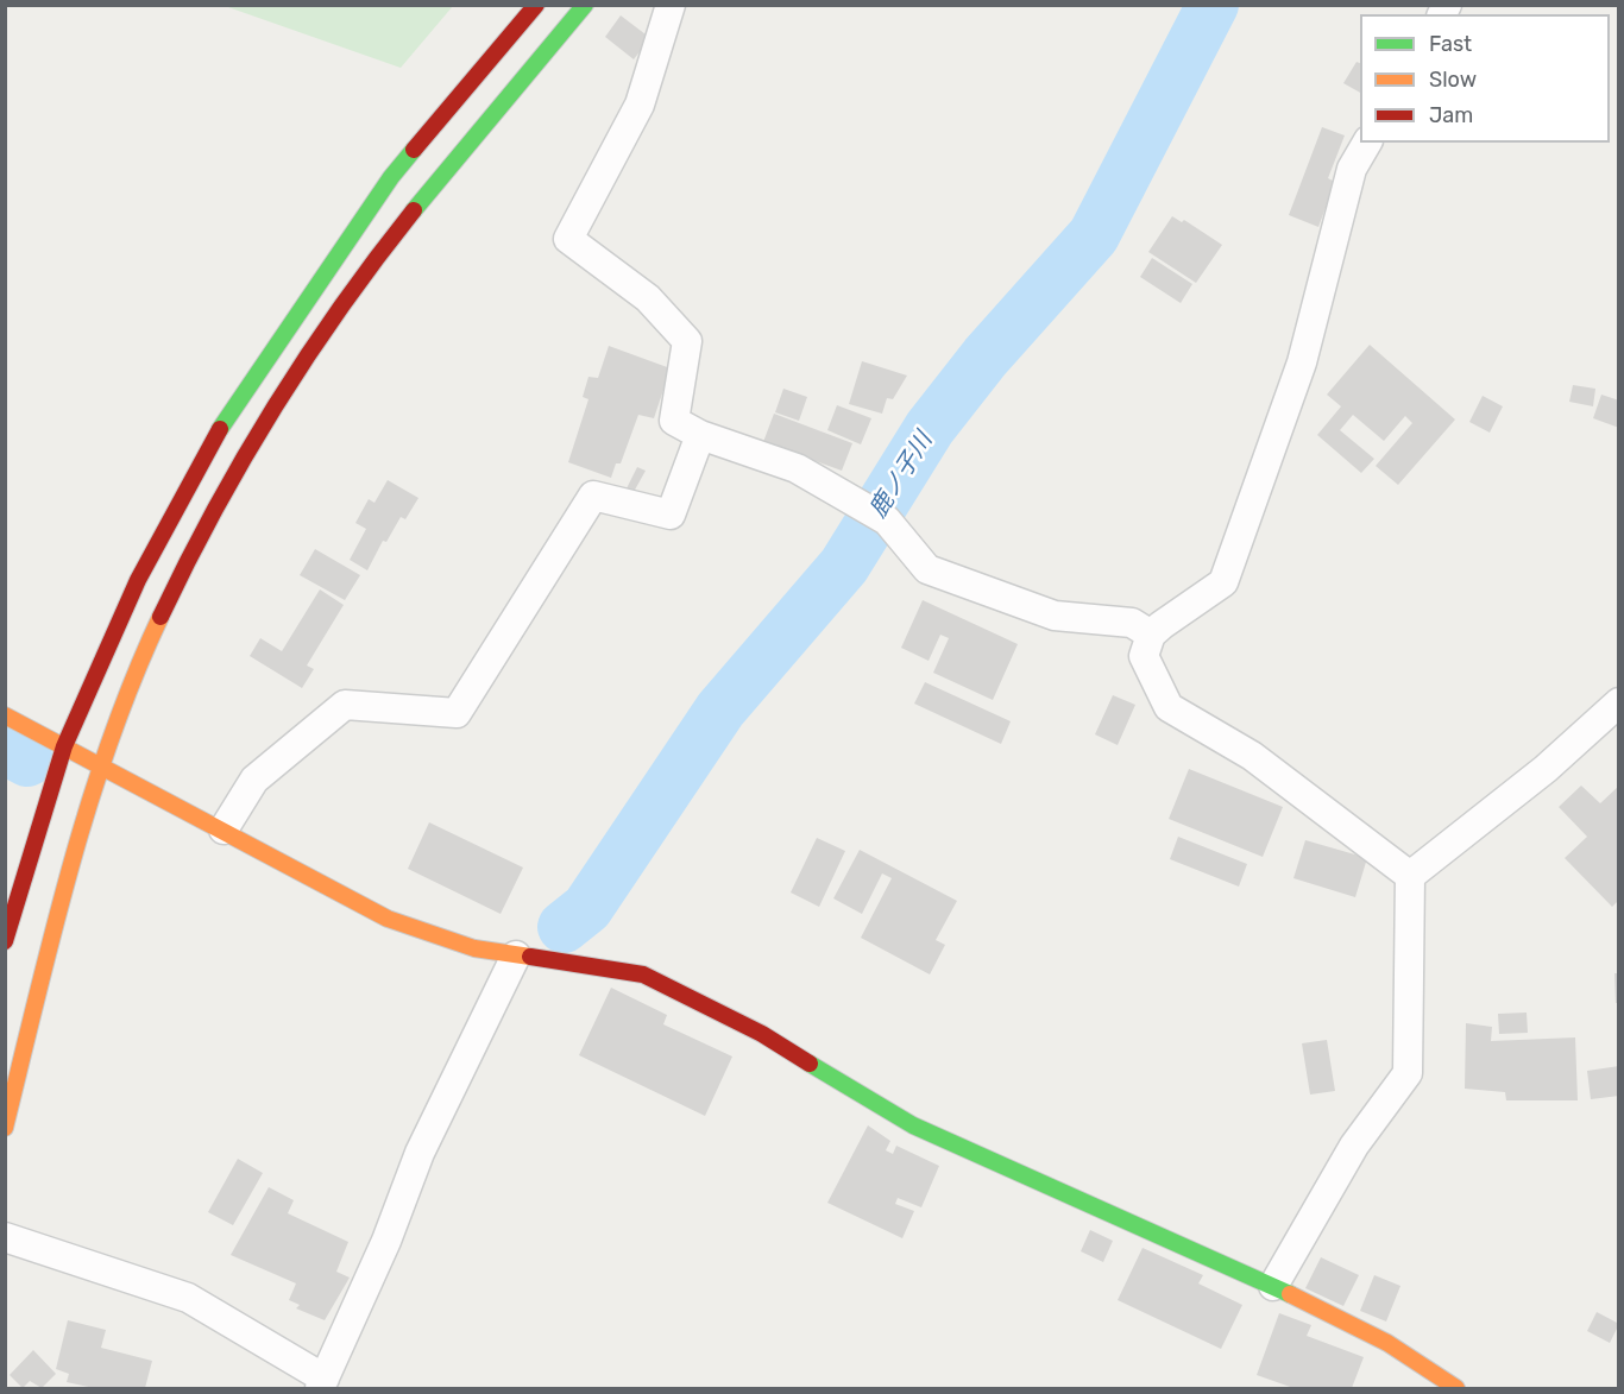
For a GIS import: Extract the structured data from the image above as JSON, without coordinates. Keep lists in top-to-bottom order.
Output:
{
  "water": ["鹿ノ子川"],
  "legend": ["Fast", "Slow", "Jam"]
}
